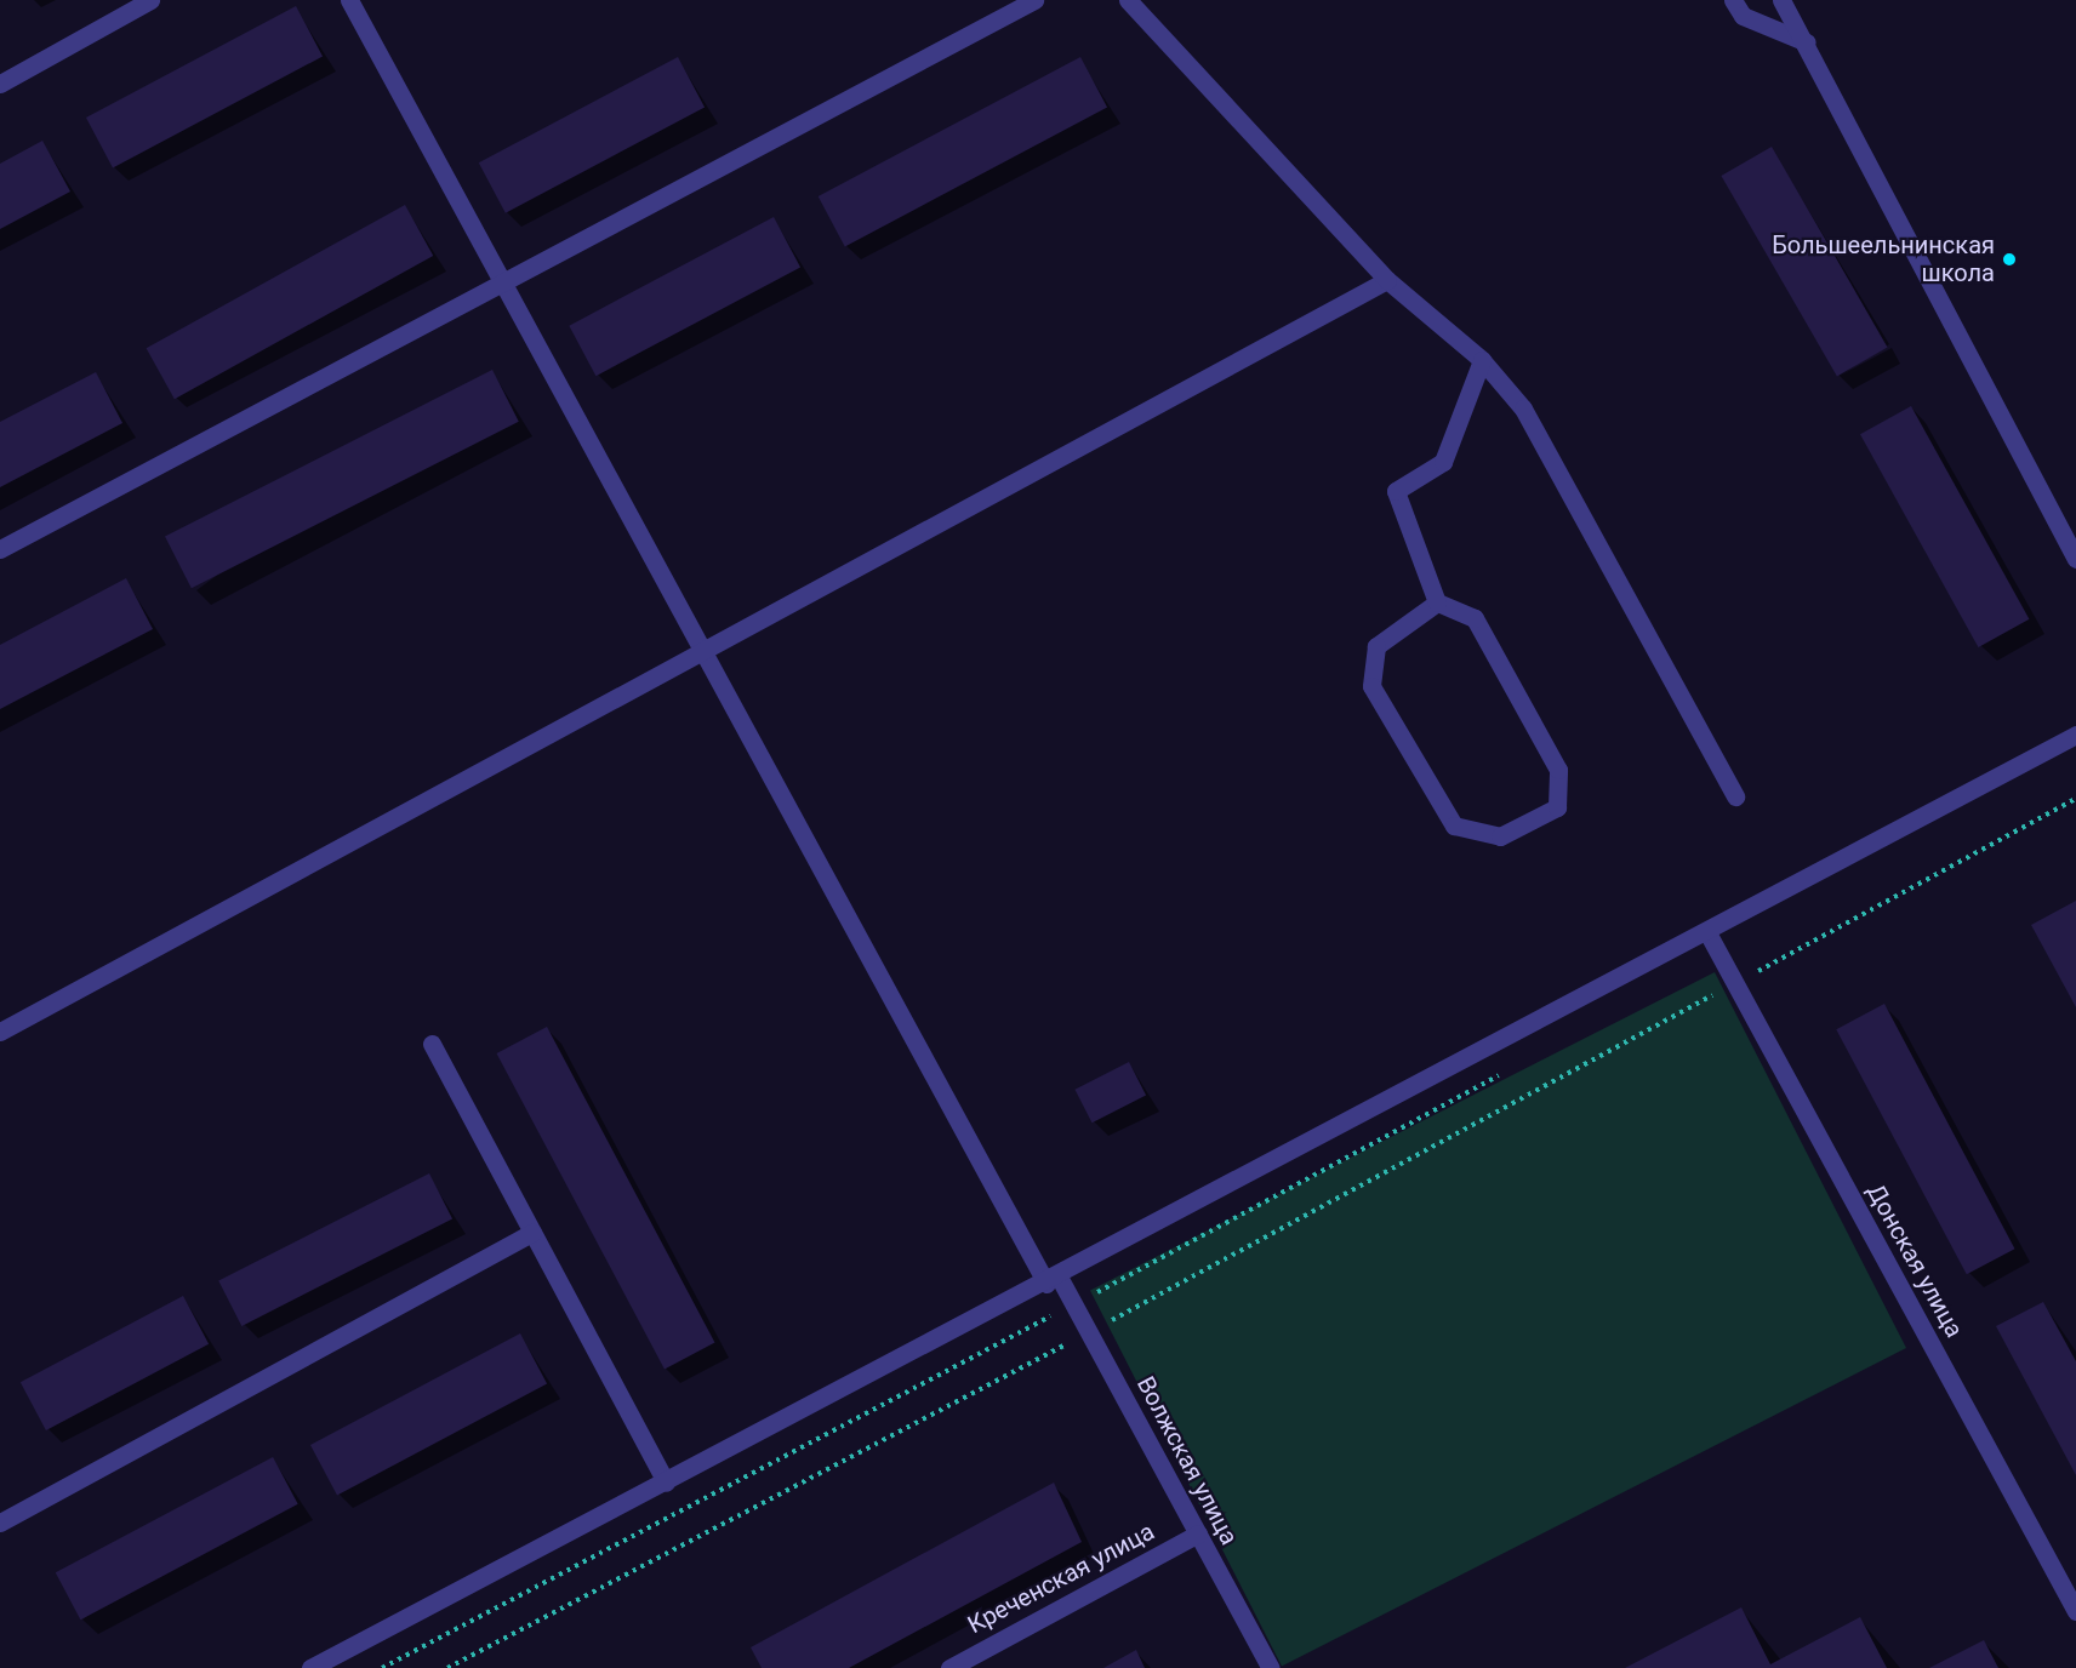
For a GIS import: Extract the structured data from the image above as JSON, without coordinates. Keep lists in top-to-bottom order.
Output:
{
  "streets": {
    "street": ["Донская улица", "Волжская улица", "Креченская улица"]
  },
  "crossings": [
    ["Волжская улица", "Креченская улица"]
  ],
  "places": ["Большеельнинская школа"]
}
